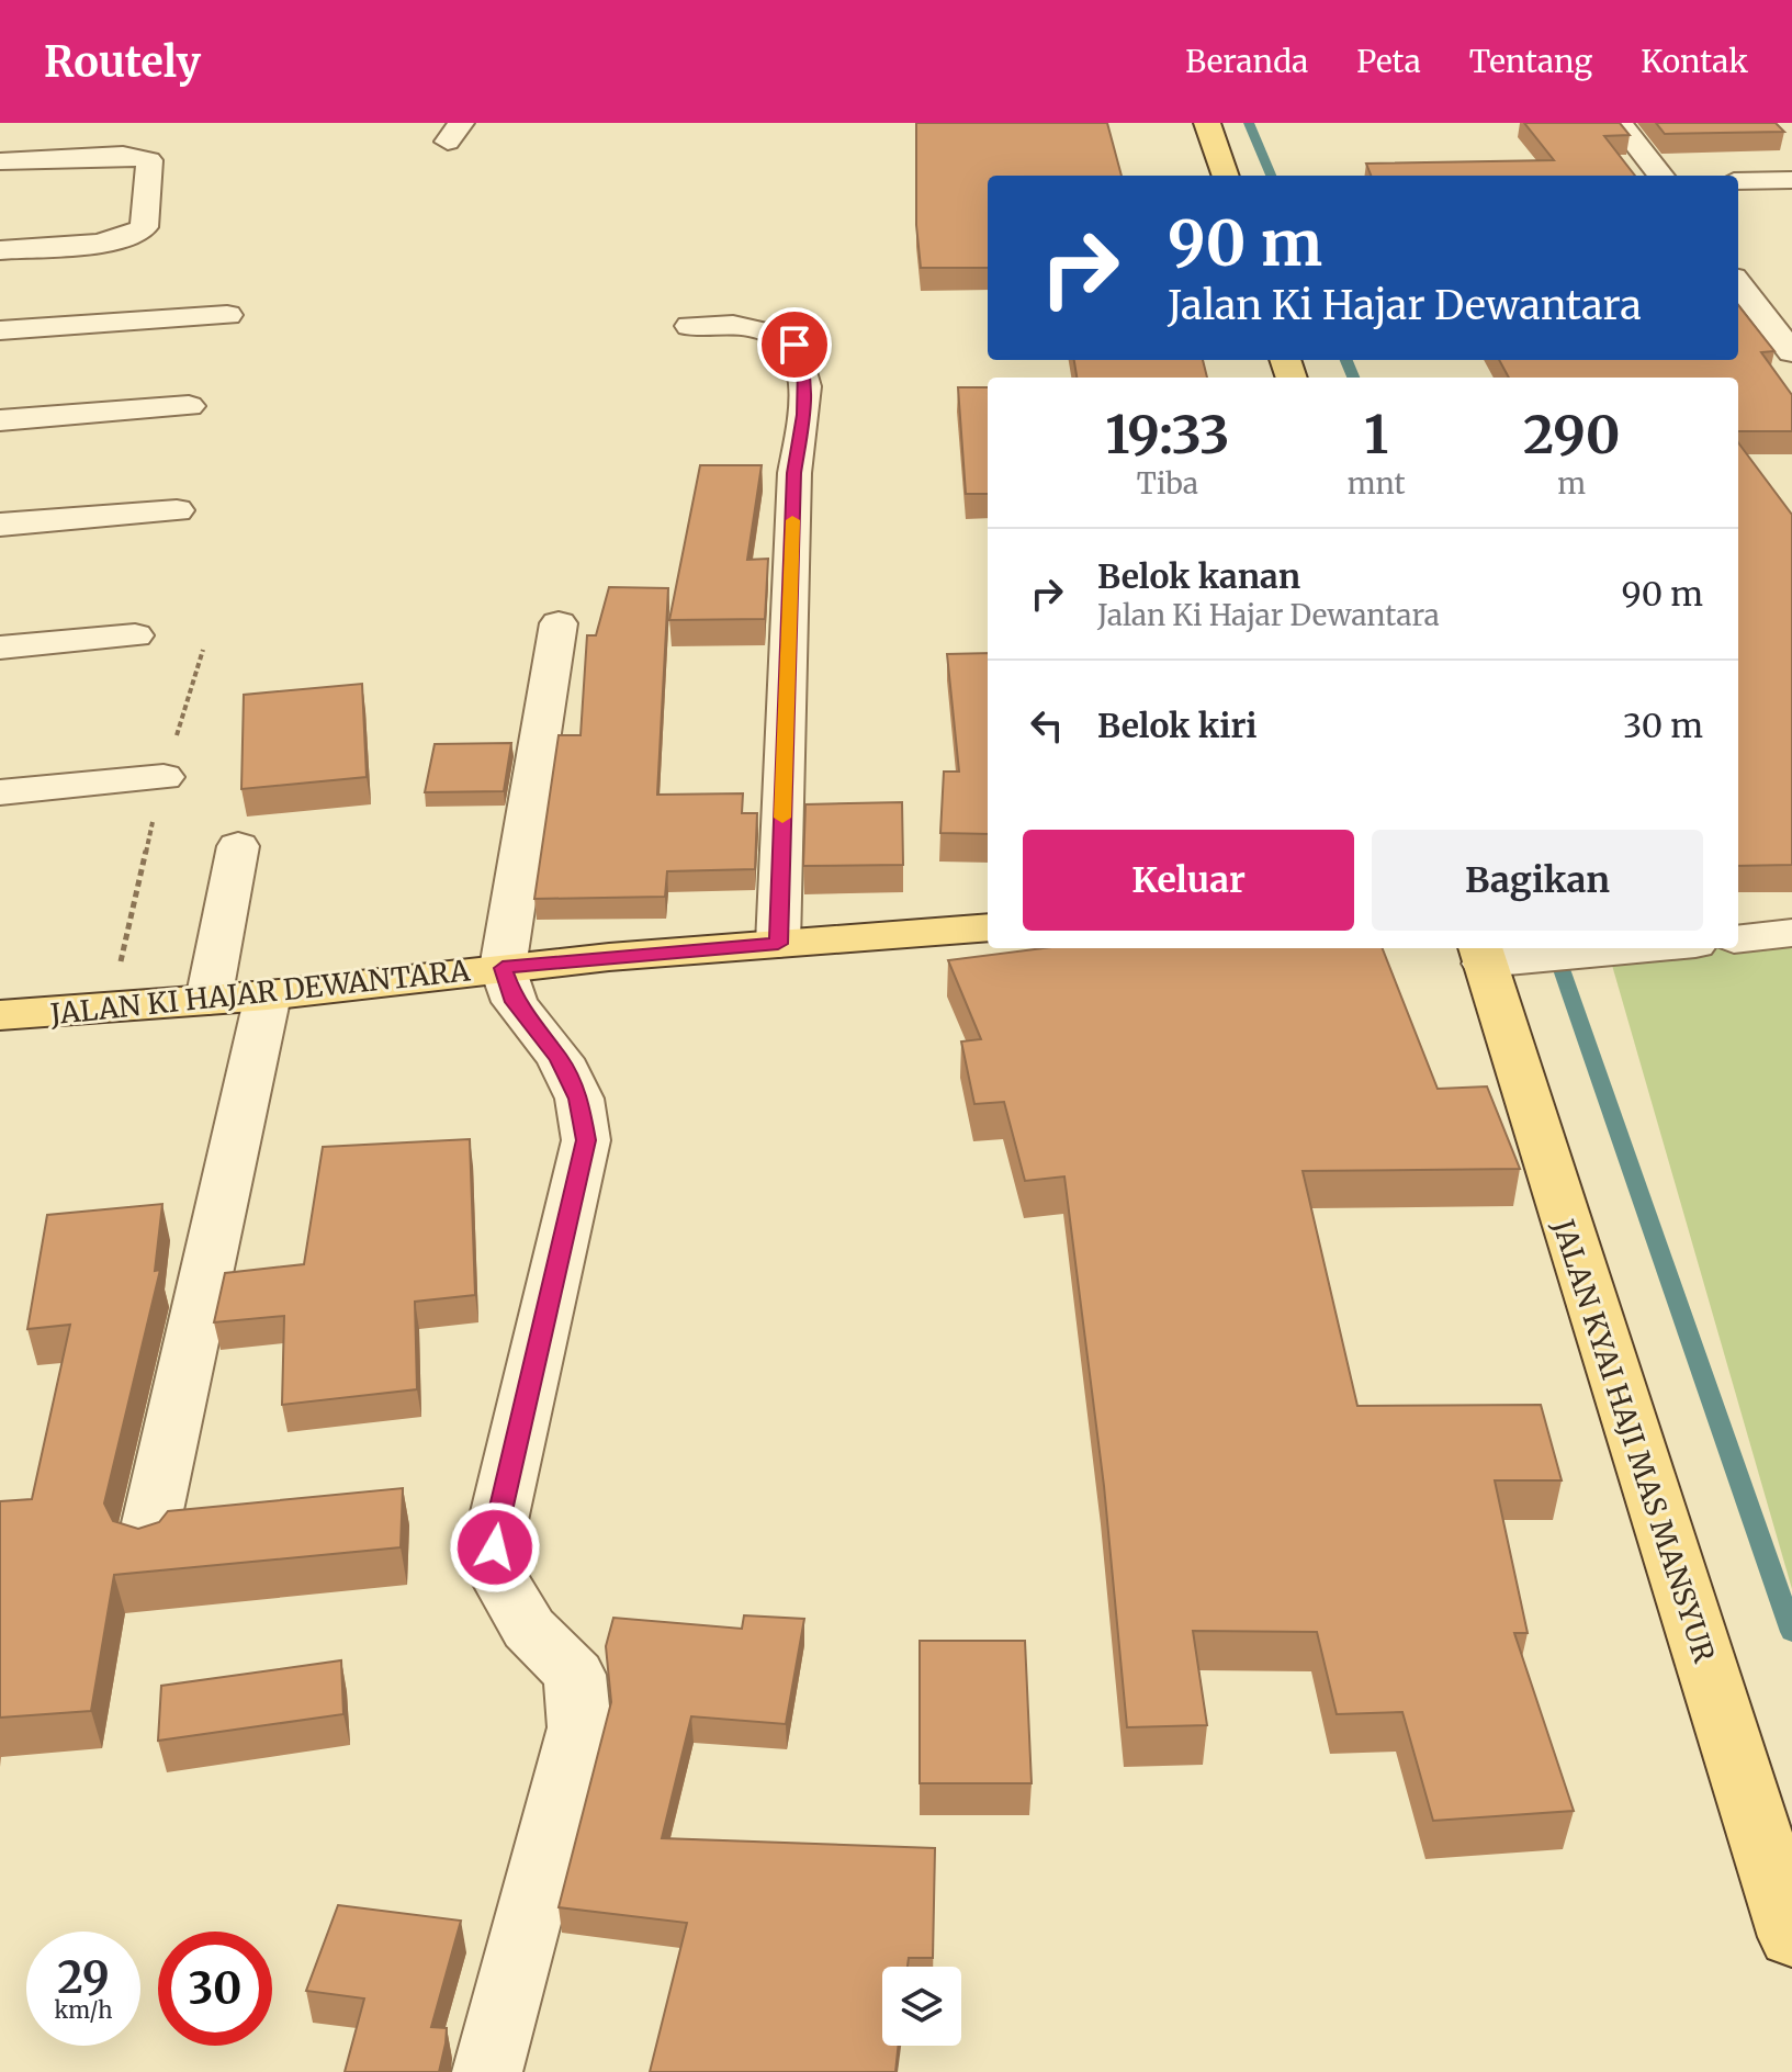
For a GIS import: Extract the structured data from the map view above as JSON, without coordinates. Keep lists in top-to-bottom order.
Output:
{
  "streets": {
    "main road": ["JALAN KI HAJAR DEWANTARA", "JALAN KYAI HAJI MAS MANSYUR"]
  },
  "page": {
    "header": "Routely",
    "nav": [
      "Beranda",
      "Peta",
      "Tentang",
      "Kontak"
    ],
    "turn": ["90 m", "Jalan Ki Hajar Dewantara"],
    "eta": [
      "19:33",
      "Tiba",
      "1",
      "mnt",
      "290",
      "m"
    ],
    "list": [
      {
        "name": "Belok kanan",
        "note": "Jalan Ki Hajar Dewantara",
        "value": "90 m"
      },
      {
        "name": "Belok kiri",
        "value": "30 m"
      }
    ],
    "buttons": ["Keluar", "Bagikan"],
    "speed": "29 km/h",
    "limit": "30"
  }
}
